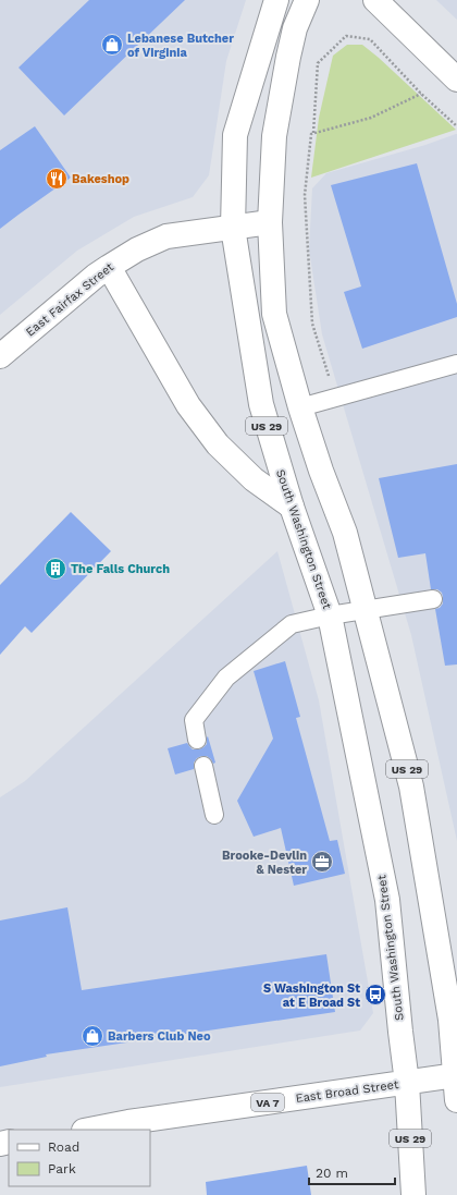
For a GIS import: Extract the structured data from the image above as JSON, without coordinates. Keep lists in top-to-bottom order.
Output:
{
  "streets": {
    "main road": [
      "East Fairfax Street",
      "US 29",
      "South Washington Street",
      "East Broad Street",
      "VA 7"
    ]
  },
  "crossings": [
    ["East Fairfax Street", "US 29"],
    ["East Fairfax Street", "South Washington Street"],
    ["US 29", "South Washington Street"],
    ["US 29", "East Broad Street"],
    ["South Washington Street", "East Broad Street"]
  ],
  "places": {
    "shop": ["Lebanese Butcher of Virginia", "Barbers Club Neo"],
    "restaurant": ["Bakeshop"],
    "building": ["The Falls Church"],
    "office": ["Brooke-Devlin & Nester"],
    "bus stop": ["S Washington St at E Broad St"]
  },
  "legend": ["Road", "Park"],
  "scale_bar": "20 m"
}
